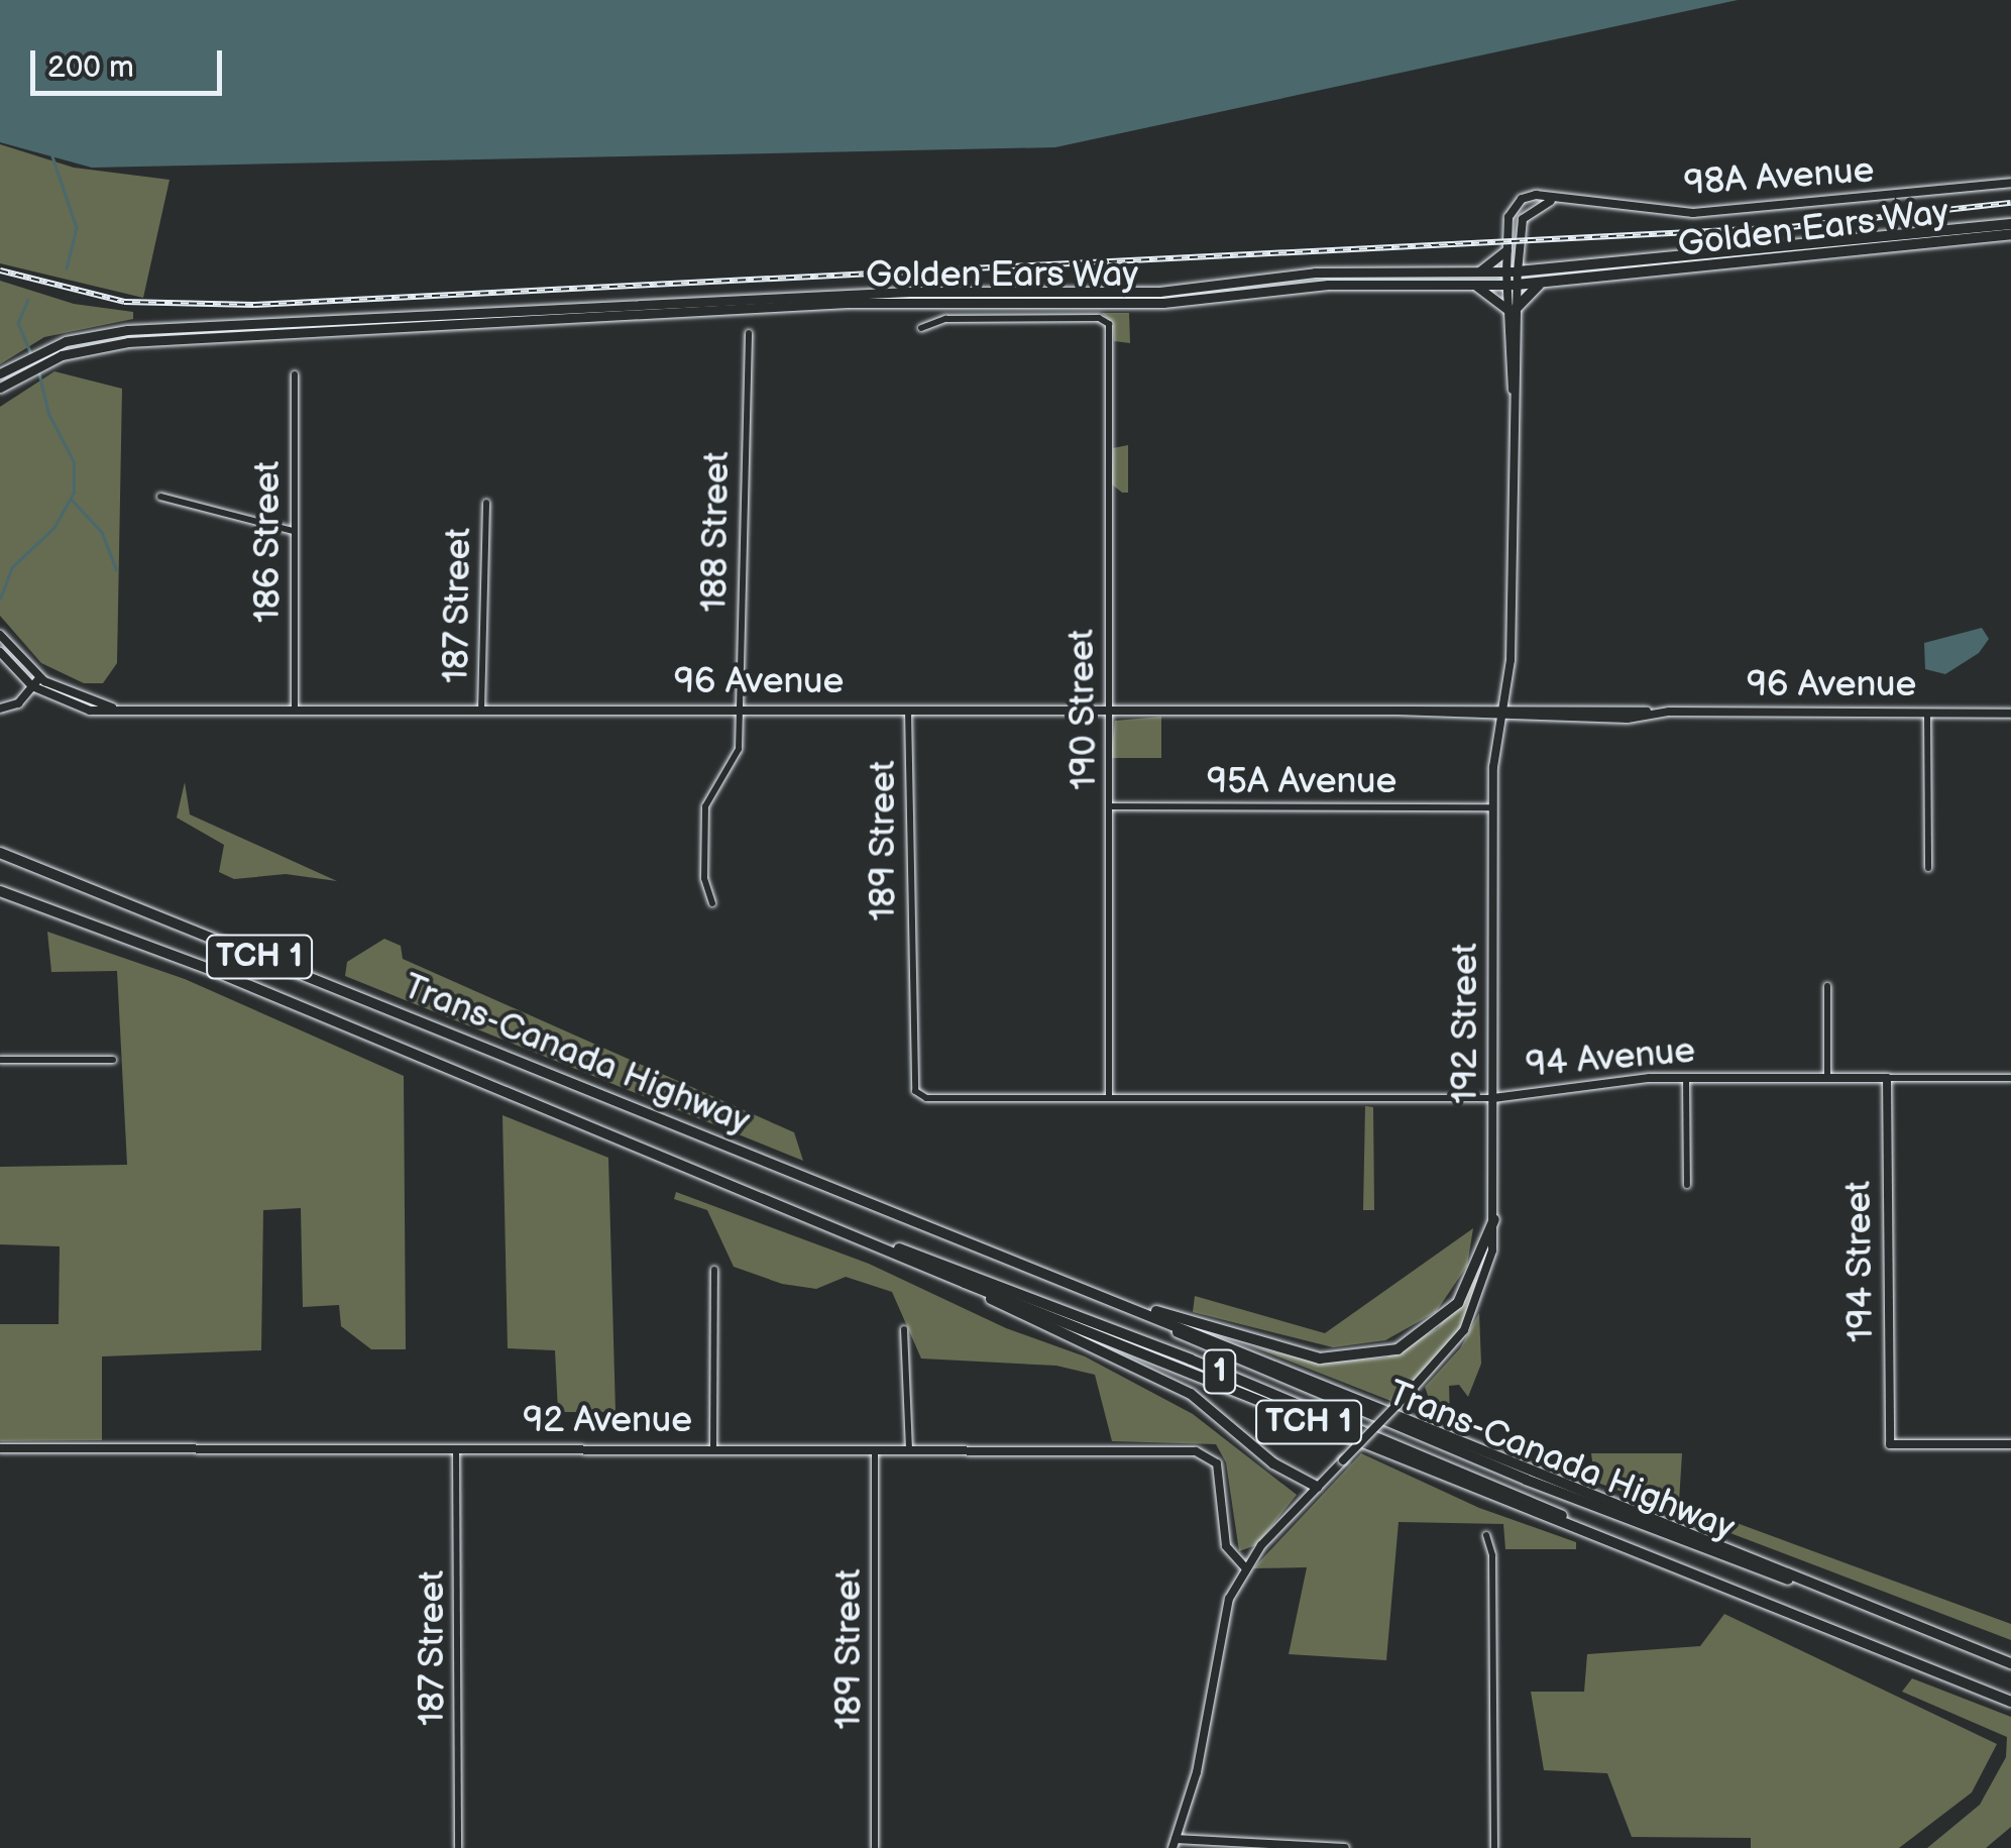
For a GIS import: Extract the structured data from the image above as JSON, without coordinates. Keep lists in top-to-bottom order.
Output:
{
  "streets": {
    "highway": [
      "Golden Ears Way",
      "TCH 1",
      "Trans-Canada Highway",
      "1"
    ],
    "main road": [
      "98A Avenue",
      "96 Avenue",
      "192 Street",
      "94 Avenue",
      "194 Street",
      "92 Avenue"
    ],
    "street": [
      "188 Street",
      "186 Street",
      "187 Street",
      "190 Street",
      "95A Avenue",
      "189 Street"
    ]
  },
  "crossings": [
    ["98A Avenue", "192 Street"],
    ["Golden Ears Way", "192 Street"],
    ["188 Street", "96 Avenue"],
    ["186 Street", "96 Avenue"],
    ["187 Street", "96 Avenue"],
    ["187 Street", "92 Avenue"],
    ["96 Avenue", "190 Street"],
    ["96 Avenue", "189 Street"],
    ["96 Avenue", "192 Street"],
    ["190 Street", "95A Avenue"],
    ["190 Street", "94 Avenue"],
    ["95A Avenue", "192 Street"],
    ["189 Street", "94 Avenue"],
    ["189 Street", "92 Avenue"],
    ["192 Street", "94 Avenue"],
    ["192 Street", "92 Avenue"],
    ["94 Avenue", "194 Street"]
  ],
  "scale_bar": "200 m"
}
